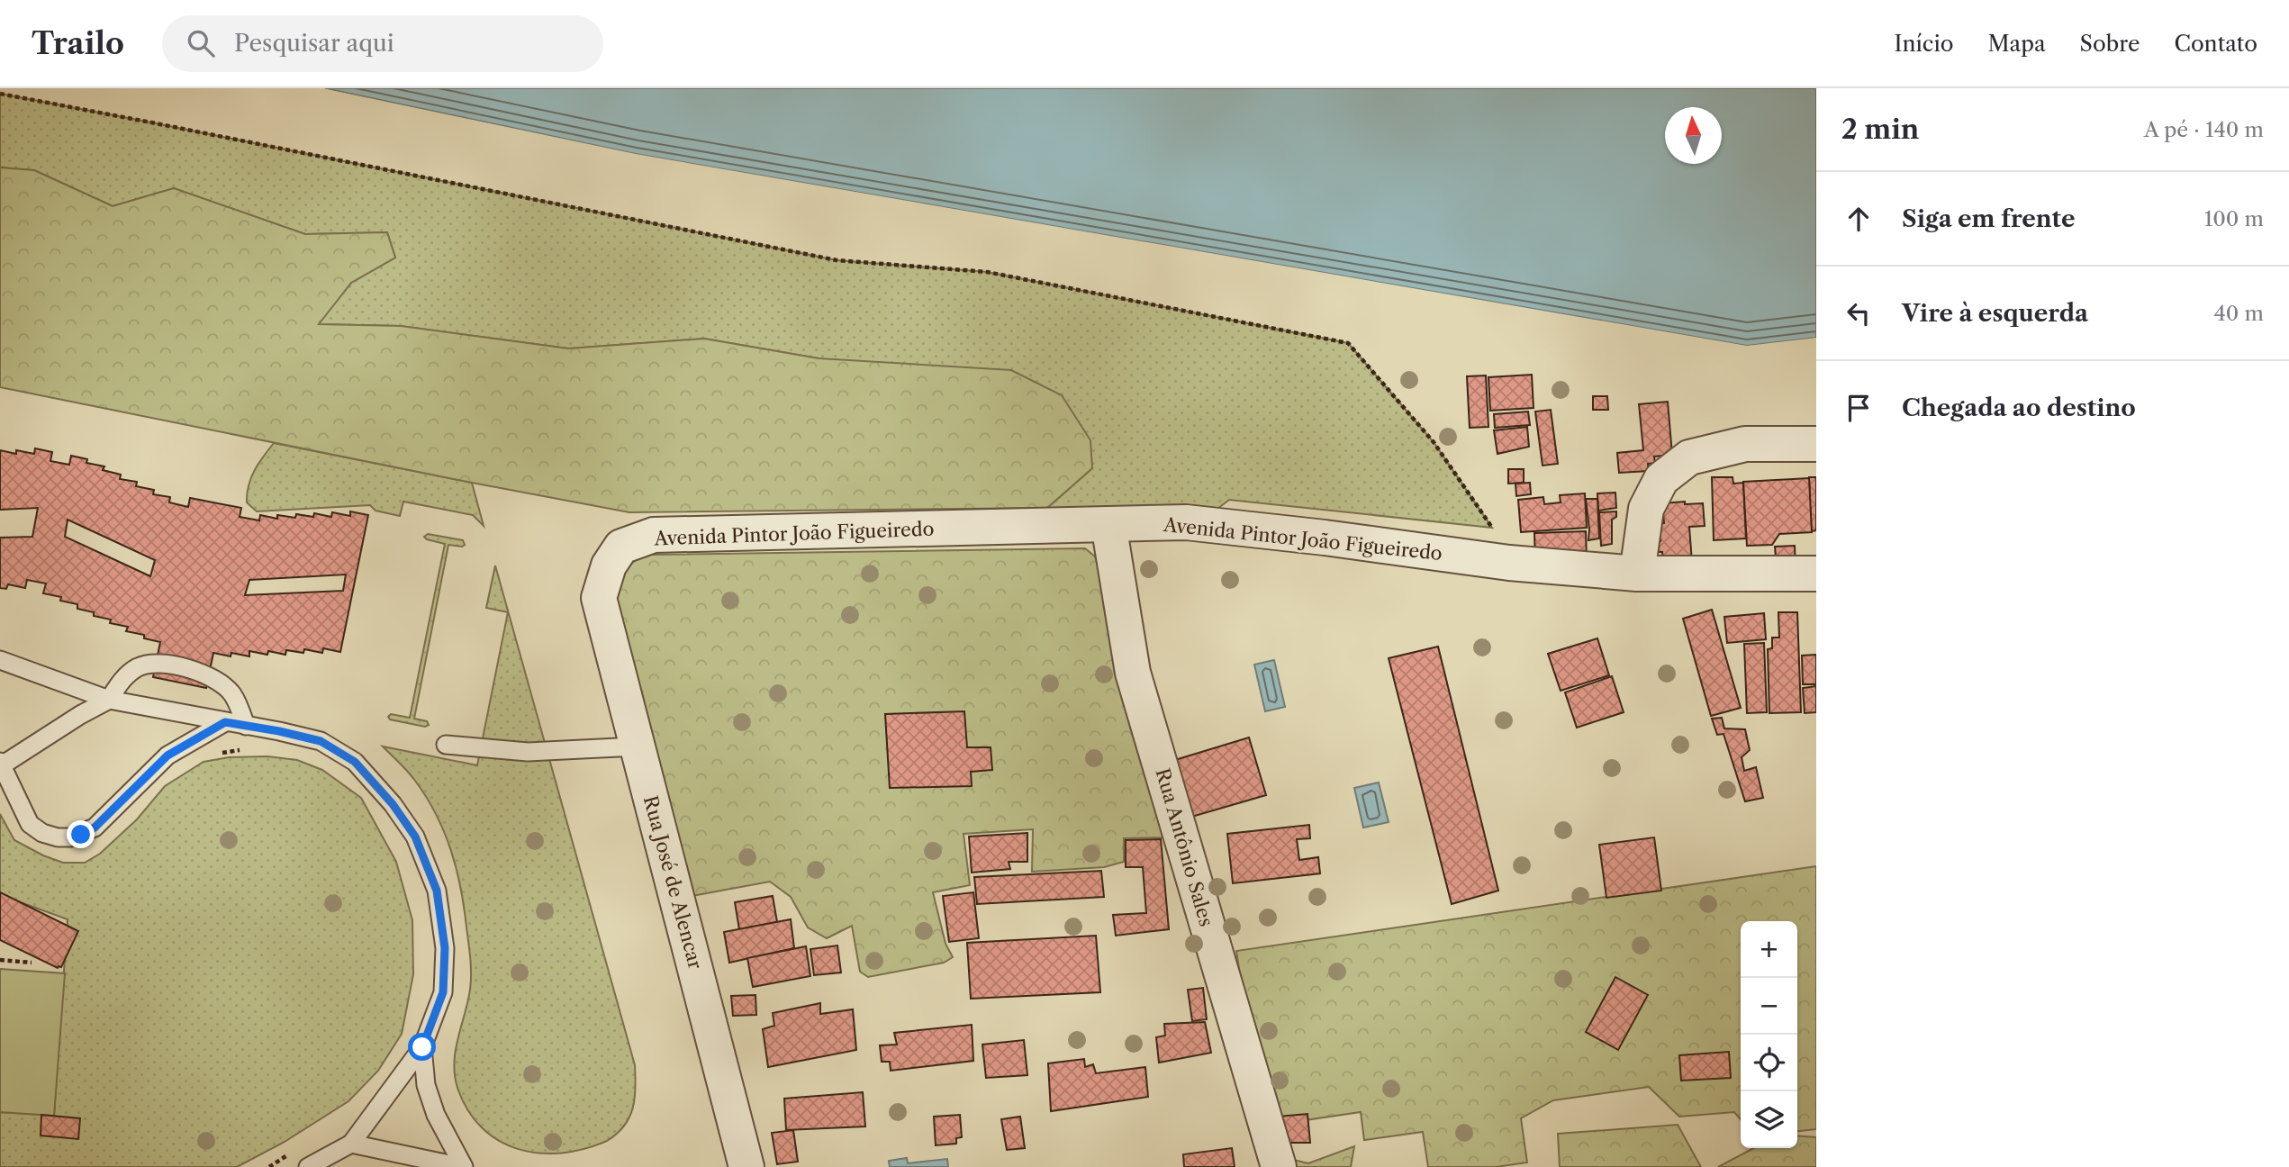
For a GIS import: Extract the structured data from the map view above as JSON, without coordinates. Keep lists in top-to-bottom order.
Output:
{
  "streets": {
    "street": ["Avenida Pintor João Figueiredo", "Rua Antônio Sales", "Rua José de Alencar"]
  },
  "crossings": [
    ["Avenida Pintor João Figueiredo", "Rua Antônio Sales"],
    ["Avenida Pintor João Figueiredo", "Rua José de Alencar"]
  ],
  "north": "top",
  "page": {
    "header": "Trailo",
    "search": "Pesquisar aqui",
    "nav": [
      "Início",
      "Mapa",
      "Sobre",
      "Contato"
    ],
    "heading": ["2 min", "A pé · 140 m"],
    "list": [
      ["Siga em frente", "100 m"],
      ["Vire à esquerda", "40 m"],
      "Chegada ao destino"
    ],
    "map_buttons": ["+", "−"]
  }
}
